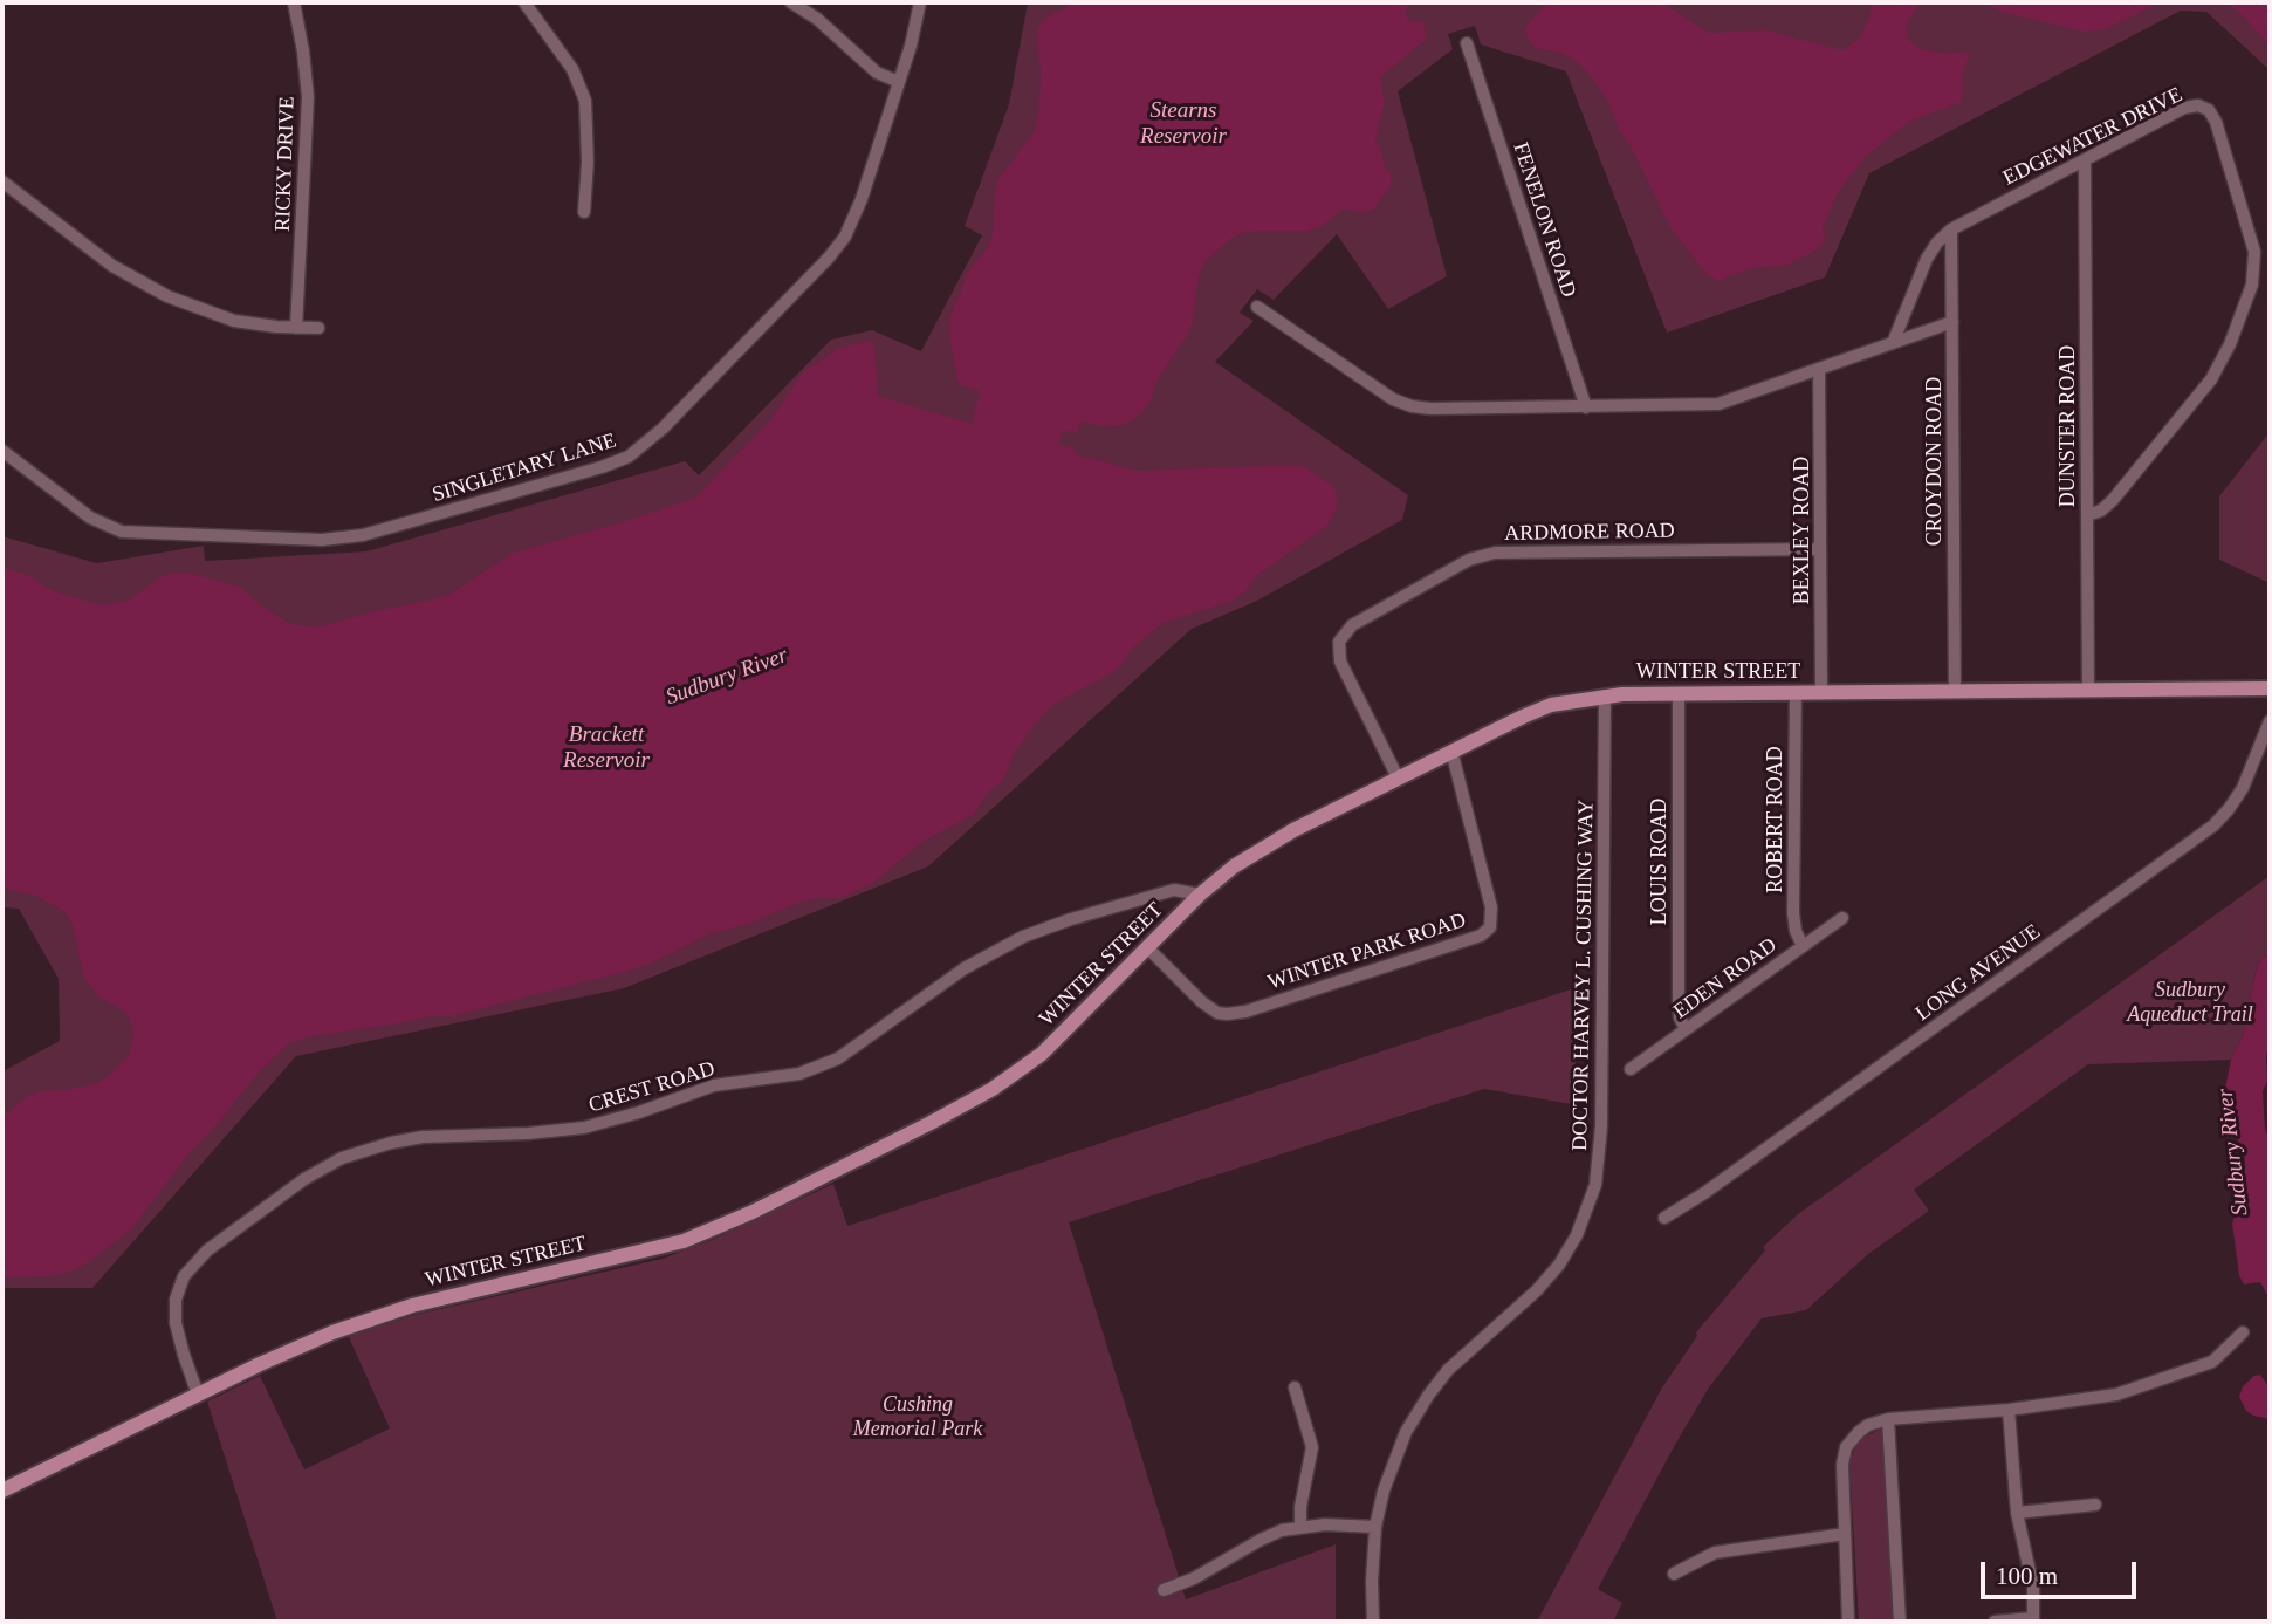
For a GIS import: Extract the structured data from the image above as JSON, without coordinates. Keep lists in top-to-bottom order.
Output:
{
  "streets": {
    "main road": ["WINTER STREET"],
    "street": [
      "EDGEWATER DRIVE",
      "RICKY DRIVE",
      "FENELON ROAD",
      "DUNSTER ROAD",
      "CROYDON ROAD",
      "SINGLETARY LANE",
      "BEXLEY ROAD",
      "ARDMORE ROAD",
      "ROBERT ROAD",
      "LOUIS ROAD",
      "WINTER PARK ROAD",
      "LONG AVENUE",
      "DOCTOR HARVEY L. CUSHING WAY",
      "EDEN ROAD",
      "CREST ROAD"
    ]
  },
  "crossings": [
    ["EDGEWATER DRIVE", "DUNSTER ROAD"],
    ["EDGEWATER DRIVE", "CROYDON ROAD"],
    ["DUNSTER ROAD", "WINTER STREET"],
    ["CROYDON ROAD", "WINTER STREET"],
    ["BEXLEY ROAD", "ARDMORE ROAD"],
    ["BEXLEY ROAD", "WINTER STREET"],
    ["ARDMORE ROAD", "WINTER STREET"],
    ["WINTER STREET", "ROBERT ROAD"],
    ["WINTER STREET", "LOUIS ROAD"],
    ["WINTER STREET", "WINTER PARK ROAD"],
    ["WINTER STREET", "DOCTOR HARVEY L. CUSHING WAY"],
    ["WINTER STREET", "CREST ROAD"],
    ["ROBERT ROAD", "EDEN ROAD"],
    ["LOUIS ROAD", "EDEN ROAD"]
  ],
  "water": ["Stearns Reservoir", "Sudbury River", "Brackett Reservoir"],
  "parks": ["Sudbury Aqueduct Trail", "Cushing Memorial Park"],
  "scale_bar": "100 m"
}
